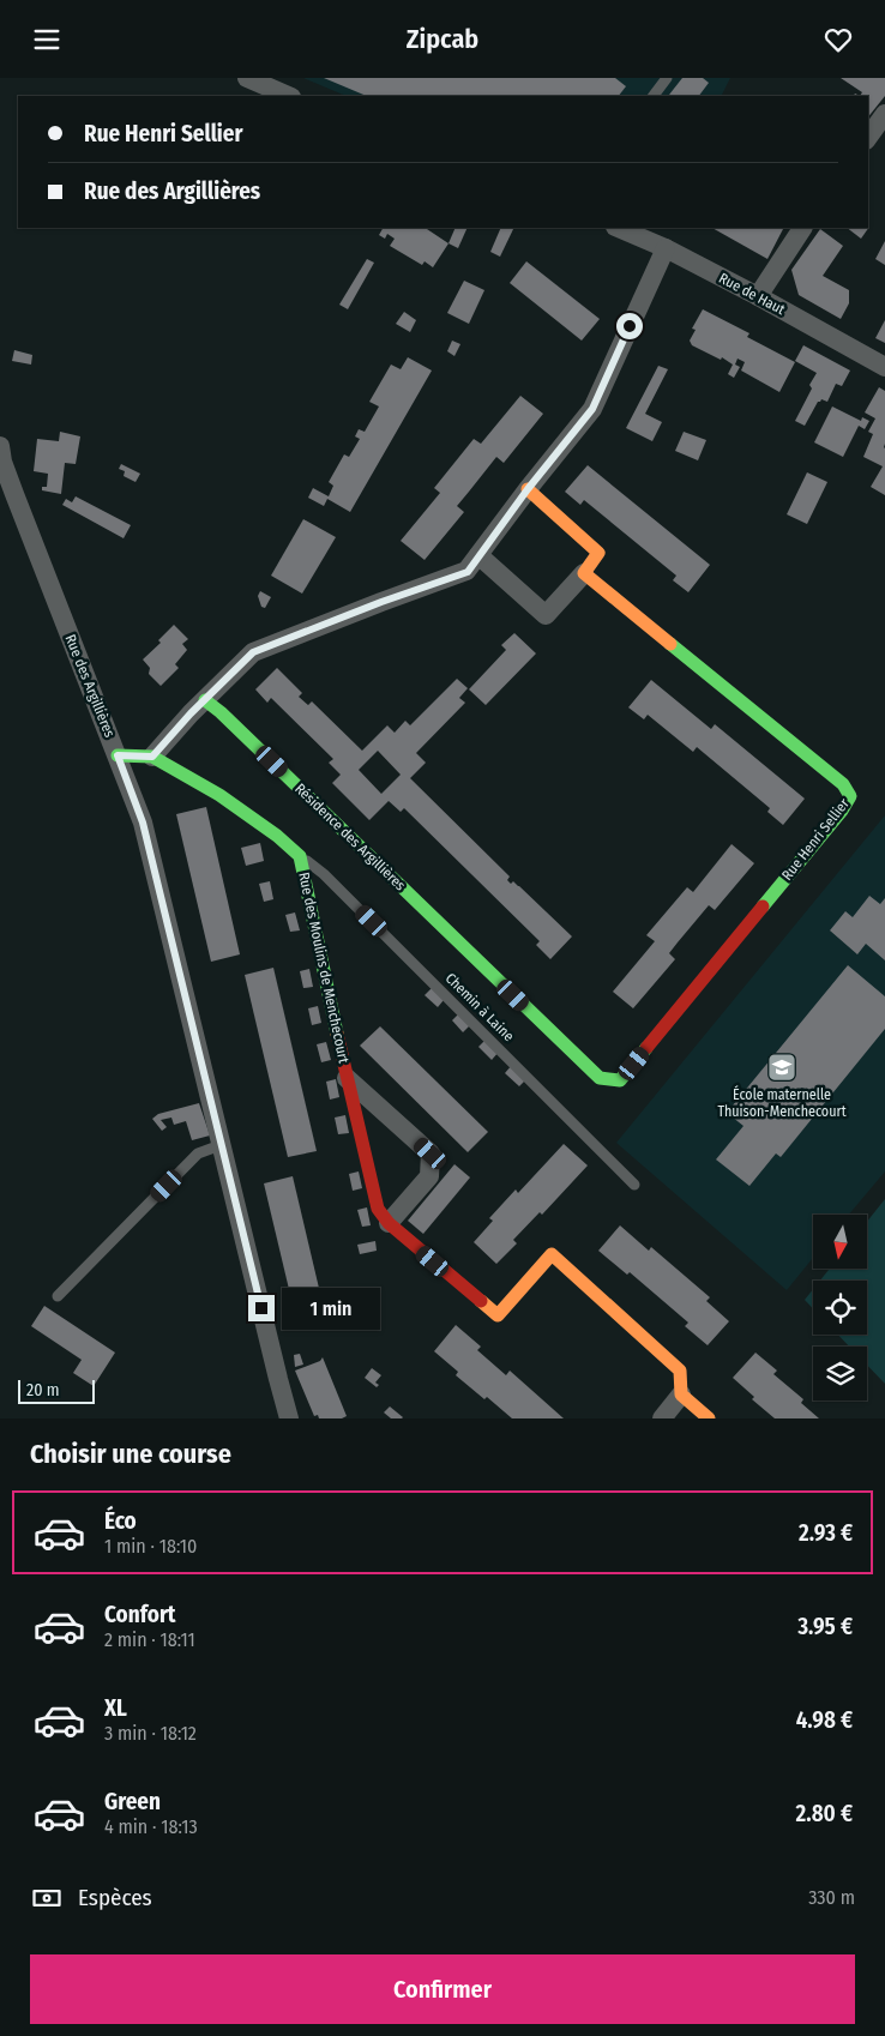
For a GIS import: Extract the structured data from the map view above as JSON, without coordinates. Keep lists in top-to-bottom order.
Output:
{
  "streets": {
    "street": [
      "Rue de Haut",
      "Rue des Argillières",
      "Résidence des Argillières",
      "Rue Henri Sellier",
      "Rue des Moulins de Menchecourt"
    ],
    "lane": ["Chemin à Laine"]
  },
  "crossings": [
    ["Rue des Argillières", "Rue des Moulins de Menchecourt"],
    ["Résidence des Argillières", "Rue Henri Sellier"],
    ["Rue des Moulins de Menchecourt", "Chemin à Laine"]
  ],
  "places": {
    "school or university": ["École maternelle Thuison-Menchecourt"]
  },
  "scale_bar": "20 m",
  "north": "bottom",
  "page": {
    "header": "Zipcab",
    "banner": ["Rue Henri Sellier", "Rue des Argillières"],
    "bubble": "1 min",
    "scale": "20 m",
    "heading": "Choisir une course",
    "list": [
      {
        "name": "Éco",
        "note": "1 min · 18:10",
        "value": "2.93 €"
      },
      {
        "name": "Confort",
        "note": "2 min · 18:11",
        "value": "3.95 €"
      },
      {
        "name": "XL",
        "note": "3 min · 18:12",
        "value": "4.98 €"
      },
      {
        "name": "Green",
        "note": "4 min · 18:13",
        "value": "2.80 €"
      }
    ],
    "pay": ["Espèces", "330 m"],
    "buttons": "Confirmer"
  }
}
